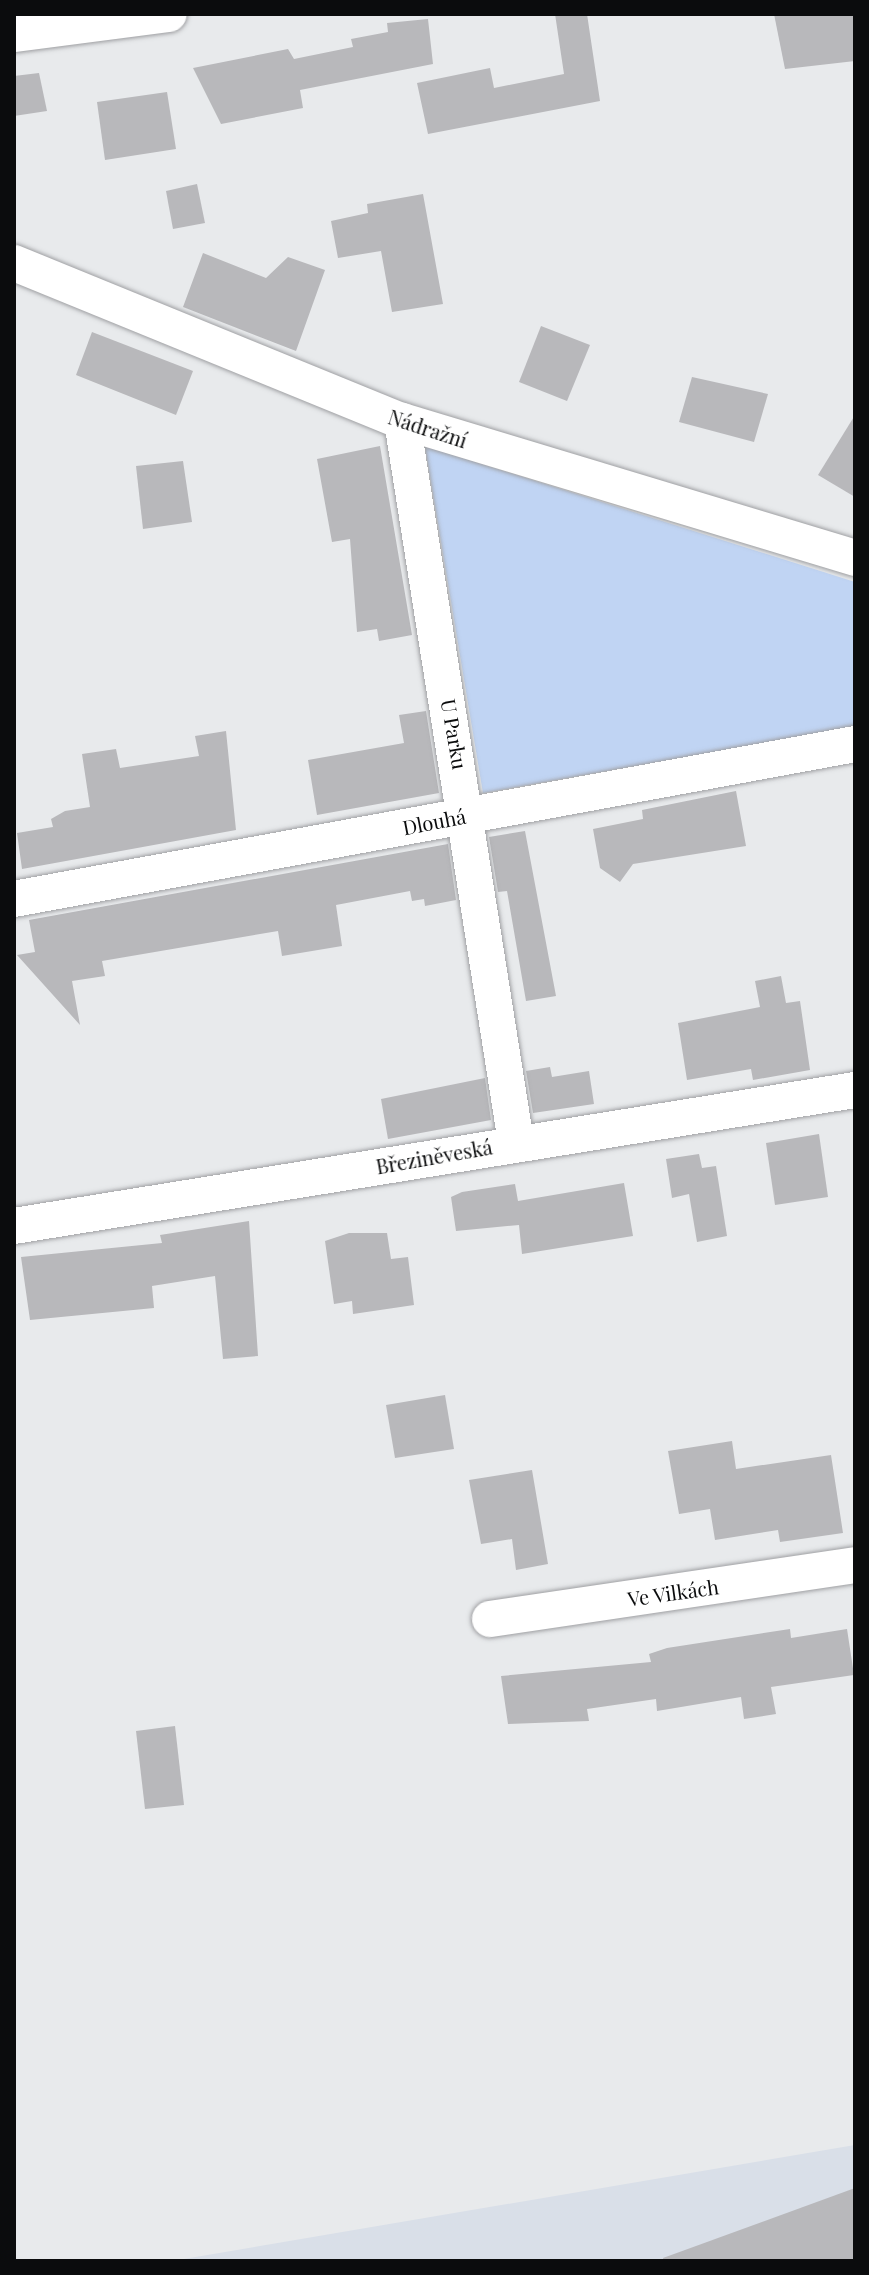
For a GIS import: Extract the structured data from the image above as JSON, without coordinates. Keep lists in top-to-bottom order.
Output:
{
  "streets": {
    "street": [
      "Nádražní",
      "U Parku",
      "Dlouhá",
      "Březiněveská",
      "Ve Vilkách"
    ]
  },
  "crossings": [
    ["Nádražní", "U Parku"],
    ["U Parku", "Dlouhá"],
    ["U Parku", "Březiněveská"]
  ]
}
